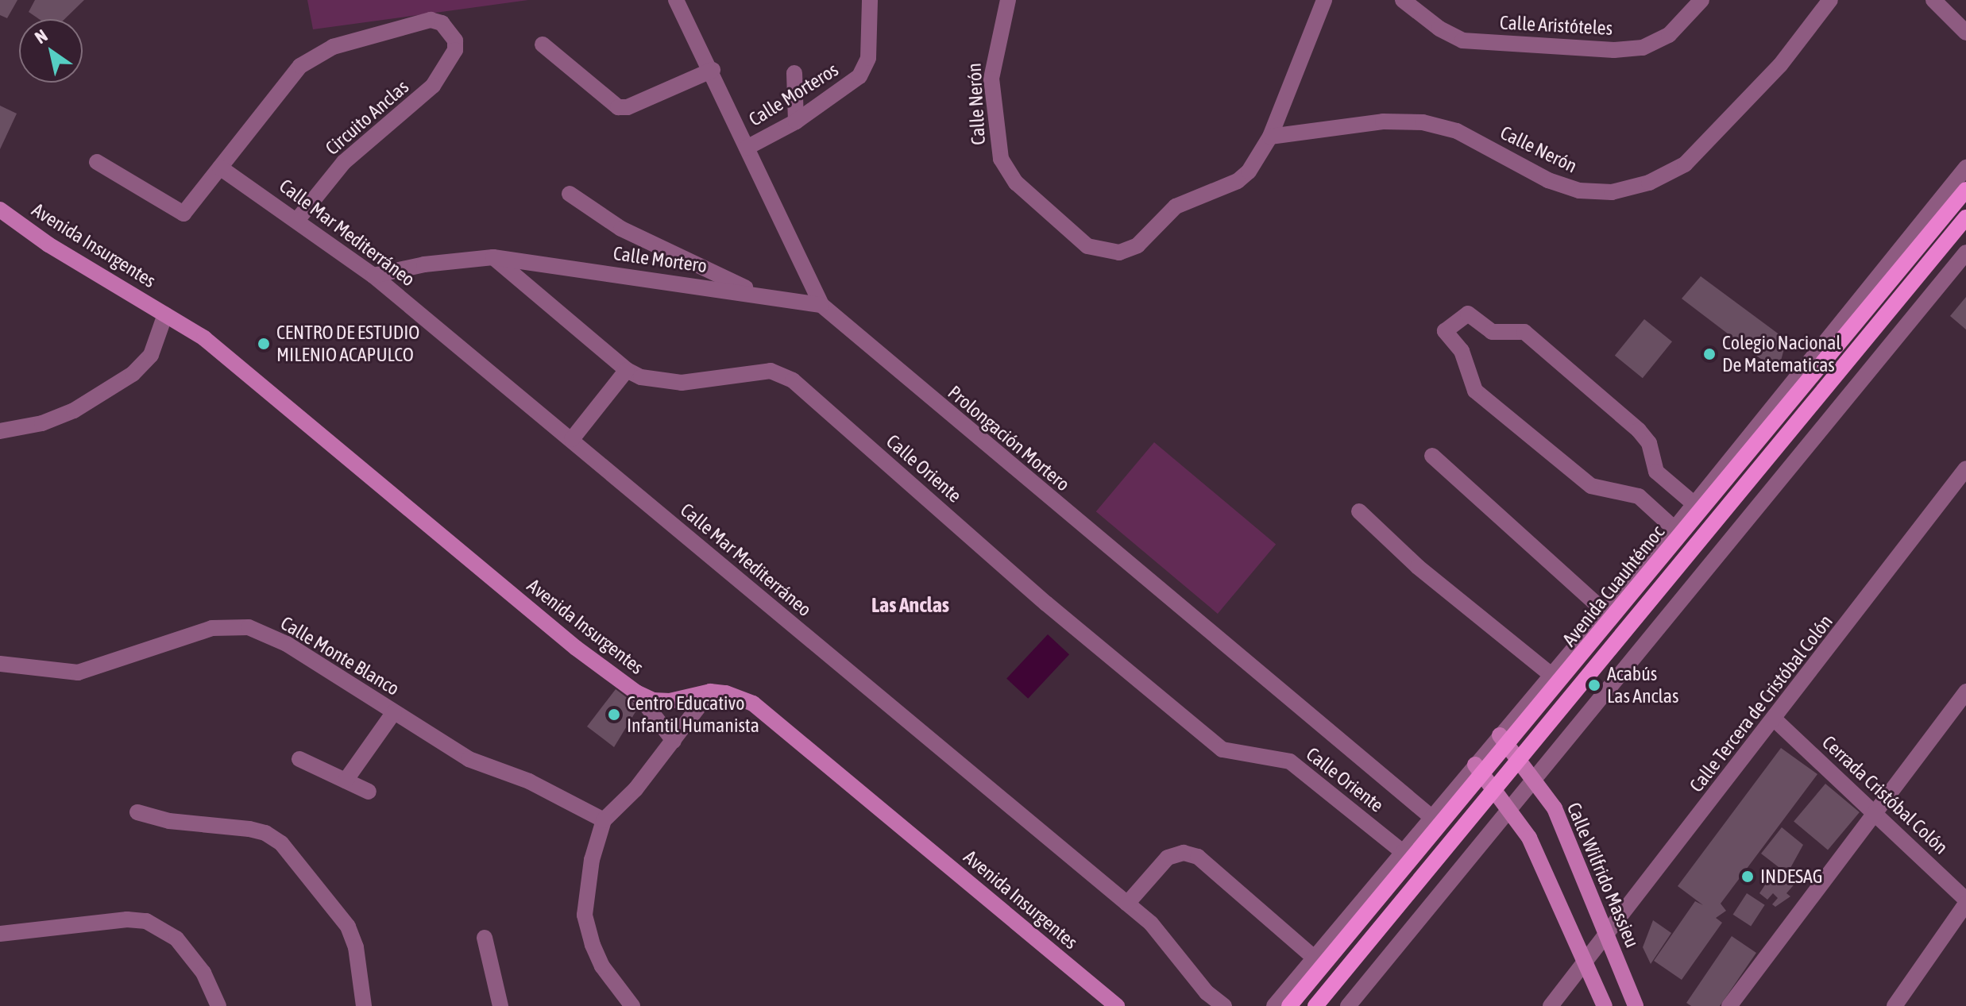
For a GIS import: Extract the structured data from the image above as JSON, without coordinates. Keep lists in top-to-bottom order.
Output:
{
  "streets": {
    "main road": ["Avenida Insurgentes", "Avenida Cuauhtémoc", "Calle Wilfrido Massieu"],
    "street": [
      "Calle Aristóteles",
      "Calle Morteros",
      "Calle Nerón",
      "Circuito Anclas",
      "Calle Mar Mediterráneo",
      "Calle Mortero",
      "Prolongación Mortero",
      "Calle Oriente",
      "Calle Monte Blanco",
      "Calle Tercera de Cristóbal Colón",
      "Cerrada Cristóbal Colón"
    ]
  },
  "crossings": [
    ["Calle Morteros", "Prolongación Mortero"],
    ["Circuito Anclas", "Calle Mar Mediterráneo"],
    ["Calle Mortero", "Prolongación Mortero"],
    ["Calle Mortero", "Calle Oriente"],
    ["Calle Tercera de Cristóbal Colón", "Cerrada Cristóbal Colón"],
    ["Calle Tercera de Cristóbal Colón", "Calle Wilfrido Massieu"]
  ],
  "districts": ["Las Anclas"],
  "places": [
    "CENTRO DE ESTUDIO MILENIO ACAPULCO",
    "Colegio Nacional De Matematicas",
    "Acabús Las Anclas",
    "Centro Educativo Infantil Humanista",
    "INDESAG"
  ],
  "north": "top left"
}
